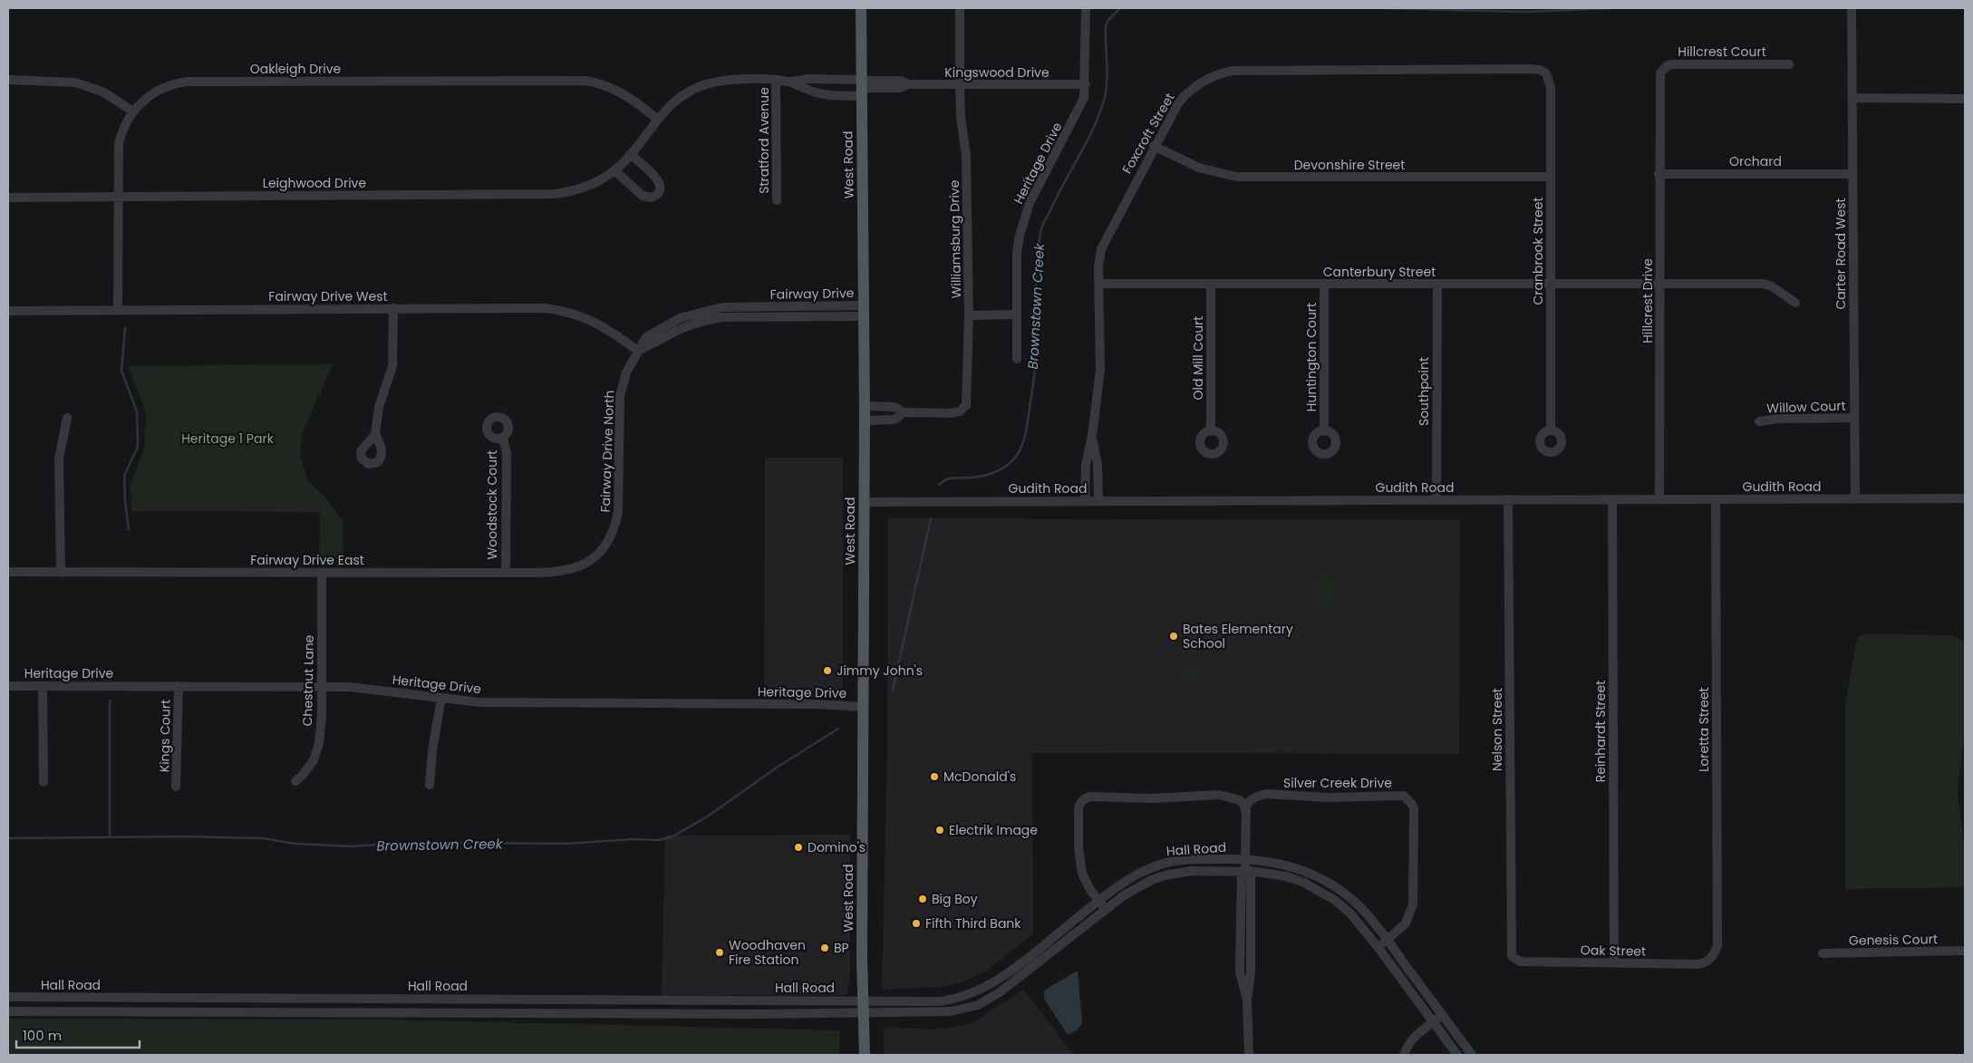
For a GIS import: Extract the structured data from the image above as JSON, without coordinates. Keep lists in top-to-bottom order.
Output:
{
  "streets": {
    "main road": ["West Road"],
    "street": [
      "Hillcrest Court",
      "Oakleigh Drive",
      "Kingswood Drive",
      "Foxcroft Street",
      "Stratford Avenue",
      "Orchard",
      "Heritage Drive",
      "Devonshire Street",
      "Leighwood Drive",
      "Williamsburg Drive",
      "Cranbrook Street",
      "Carter Road West",
      "Canterbury Street",
      "Fairway Drive",
      "Fairway Drive West",
      "Hillcrest Drive",
      "Huntington Court",
      "Old Mill Court",
      "Southpoint",
      "Willow Court",
      "Fairway Drive North",
      "Gudith Road",
      "Woodstock Court",
      "Fairway Drive East",
      "Chestnut Lane",
      "Nelson Street",
      "Loretta Street",
      "Reinhardt Street",
      "Kings Court",
      "Silver Creek Drive",
      "Hall Road",
      "Genesis Court",
      "Oak Street"
    ]
  },
  "crossings": [
    ["Hillcrest Court", "Hillcrest Drive"],
    ["Oakleigh Drive", "Leighwood Drive"],
    ["Oakleigh Drive", "Fairway Drive West"],
    ["Kingswood Drive", "Heritage Drive"],
    ["Kingswood Drive", "West Road"],
    ["Kingswood Drive", "Leighwood Drive"],
    ["Kingswood Drive", "Williamsburg Drive"],
    ["Foxcroft Street", "Devonshire Street"],
    ["Foxcroft Street", "Cranbrook Street"],
    ["Foxcroft Street", "Canterbury Street"],
    ["Foxcroft Street", "Gudith Road"],
    ["Stratford Avenue", "Leighwood Drive"],
    ["Orchard", "Carter Road West"],
    ["Orchard", "Hillcrest Drive"],
    ["Heritage Drive", "West Road"],
    ["Heritage Drive", "Chestnut Lane"],
    ["Heritage Drive", "Kings Court"],
    ["West Road", "Leighwood Drive"],
    ["West Road", "Williamsburg Drive"],
    ["West Road", "Fairway Drive"],
    ["West Road", "Gudith Road"],
    ["West Road", "Hall Road"],
    ["Devonshire Street", "Cranbrook Street"],
    ["Cranbrook Street", "Canterbury Street"],
    ["Carter Road West", "Willow Court"],
    ["Carter Road West", "Gudith Road"],
    ["Canterbury Street", "Hillcrest Drive"],
    ["Canterbury Street", "Huntington Court"],
    ["Canterbury Street", "Old Mill Court"],
    ["Canterbury Street", "Southpoint"],
    ["Fairway Drive", "Fairway Drive West"],
    ["Fairway Drive", "Fairway Drive North"],
    ["Fairway Drive West", "Fairway Drive North"],
    ["Hillcrest Drive", "Gudith Road"],
    ["Southpoint", "Gudith Road"],
    ["Fairway Drive North", "Fairway Drive East"],
    ["Gudith Road", "Nelson Street"],
    ["Gudith Road", "Loretta Street"],
    ["Gudith Road", "Reinhardt Street"],
    ["Woodstock Court", "Fairway Drive East"],
    ["Fairway Drive East", "Chestnut Lane"],
    ["Nelson Street", "Oak Street"],
    ["Loretta Street", "Oak Street"],
    ["Reinhardt Street", "Oak Street"],
    ["Silver Creek Drive", "Hall Road"]
  ],
  "water": ["Brownstown Creek"],
  "parks": ["Heritage 1 Park"],
  "places": [
    "Bates Elementary School",
    "Jimmy John's",
    "McDonald's",
    "Electrik Image",
    "Domino's",
    "Big Boy",
    "Fifth Third Bank",
    "BP",
    "Woodhaven Fire Station"
  ],
  "scale_bar": "100 m"
}
